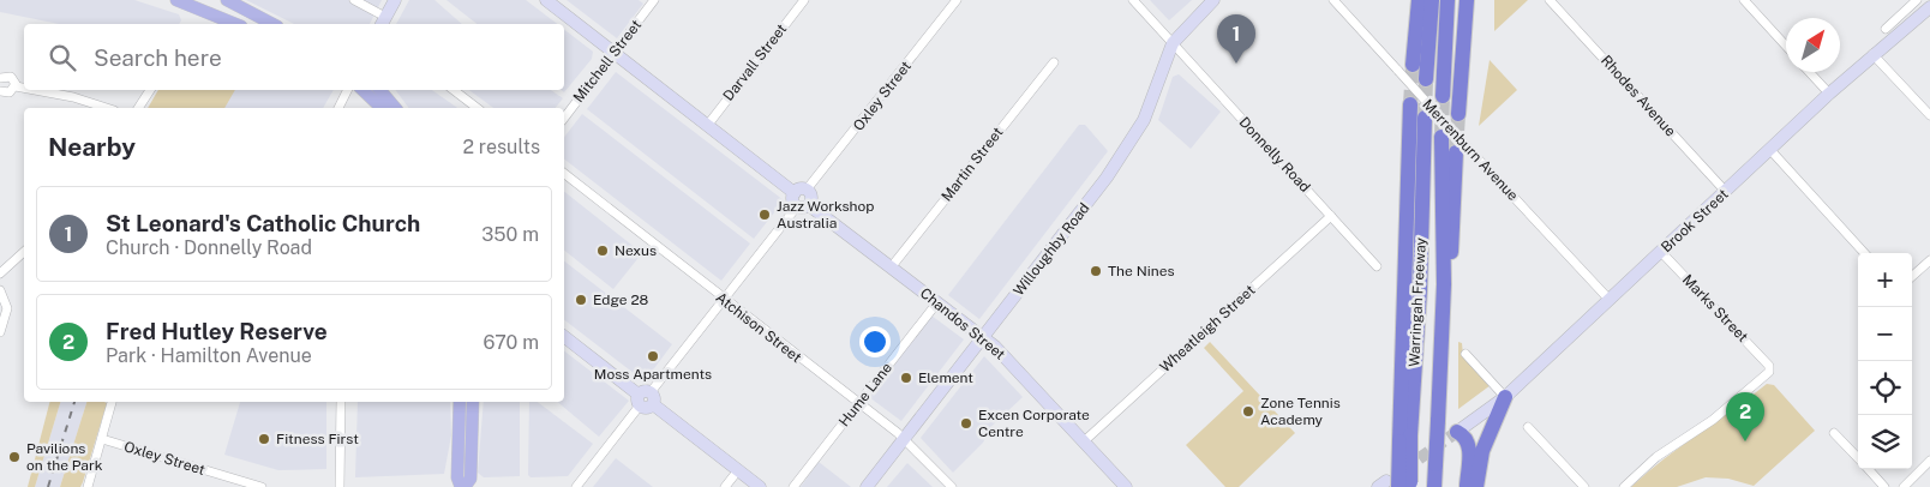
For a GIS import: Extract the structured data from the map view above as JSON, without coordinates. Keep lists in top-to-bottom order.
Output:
{
  "streets": {
    "highway": ["Warringah Freeway"],
    "main road": ["Brook Street", "Willoughby Road", "Chandos Street"],
    "street": [
      "Mitchell Street",
      "Darvall Street",
      "Oxley Street",
      "Rhodes Avenue",
      "Merrenburn Avenue",
      "Donnelly Road",
      "Martin Street",
      "Marks Street",
      "Atchison Street",
      "Wheatleigh Street",
      "Hume Lane"
    ]
  },
  "crossings": [
    ["Mitchell Street", "Chandos Street"],
    ["Darvall Street", "Chandos Street"],
    ["Rhodes Avenue", "Brook Street"],
    ["Merrenburn Avenue", "Brook Street"],
    ["Donnelly Road", "Willoughby Road"],
    ["Donnelly Road", "Wheatleigh Street"],
    ["Martin Street", "Chandos Street"],
    ["Brook Street", "Marks Street"],
    ["Willoughby Road", "Chandos Street"],
    ["Willoughby Road", "Atchison Street"],
    ["Chandos Street", "Wheatleigh Street"],
    ["Chandos Street", "Hume Lane"],
    ["Atchison Street", "Hume Lane"]
  ],
  "places": [
    "Jazz Workshop Australia",
    "Nexus",
    "The Nines",
    "Edge 28",
    "Moss Apartments",
    "Element",
    "Zone Tennis Academy",
    "Excen Corporate Centre",
    "Fitness First",
    "Pavilions on the Park"
  ],
  "north": "top right",
  "page": {
    "pins": ["1", "2"],
    "search": "Search here",
    "heading": ["Nearby", "2 results"],
    "list": [
      {
        "mark": "1",
        "name": "St Leonard's Catholic Church",
        "note": "Church · Donnelly Road",
        "value": "350 m"
      },
      {
        "mark": "2",
        "name": "Fred Hutley Reserve",
        "note": "Park · Hamilton Avenue",
        "value": "670 m"
      }
    ],
    "map_buttons": ["+", "−"]
  }
}
